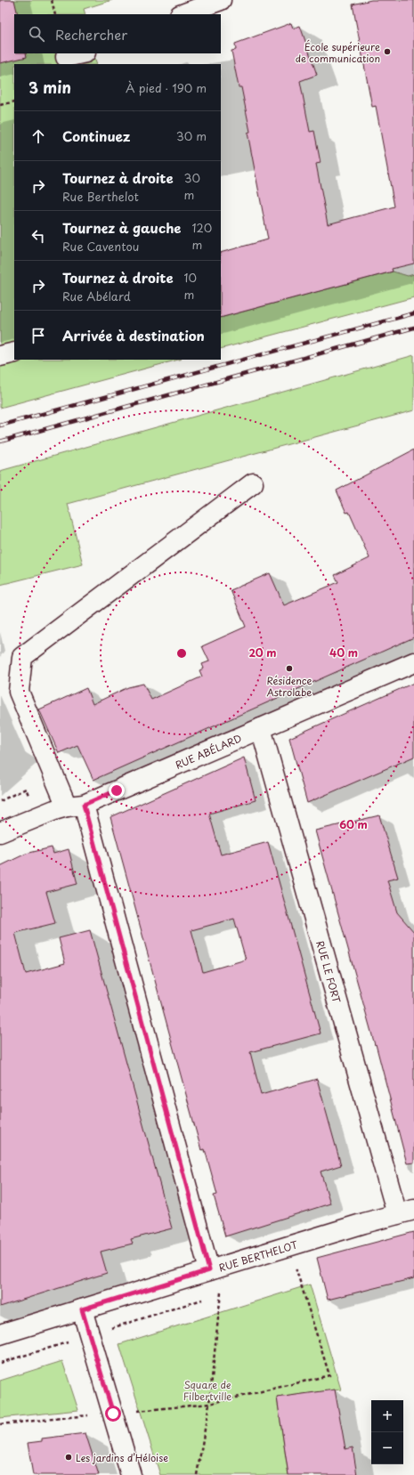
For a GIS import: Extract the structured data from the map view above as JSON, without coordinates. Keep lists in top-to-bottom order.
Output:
{
  "streets": {
    "street": ["RUE ABÉLARD", "RUE LE FORT", "RUE BERTHELOT"]
  },
  "crossings": [
    ["RUE ABÉLARD", "RUE LE FORT"],
    ["RUE LE FORT", "RUE BERTHELOT"]
  ],
  "parks": ["Square de Filbertville"],
  "places": ["École supérieure de communication", "Résidence Astrolabe", "Les jardins d’Héloise"],
  "page": {
    "search": "Rechercher",
    "heading": ["3 min", "À pied · 190 m"],
    "list": [
      ["Continuez", "30 m"],
      ["Tournez à droite", "Rue Berthelot", "30 m"],
      ["Tournez à gauche", "Rue Caventou", "120 m"],
      ["Tournez à droite", "Rue Abélard", "10 m"],
      "Arrivée à destination"
    ],
    "map_buttons": ["+", "−"]
  },
  "rings": ["20 m", "40 m", "60 m"]
}
